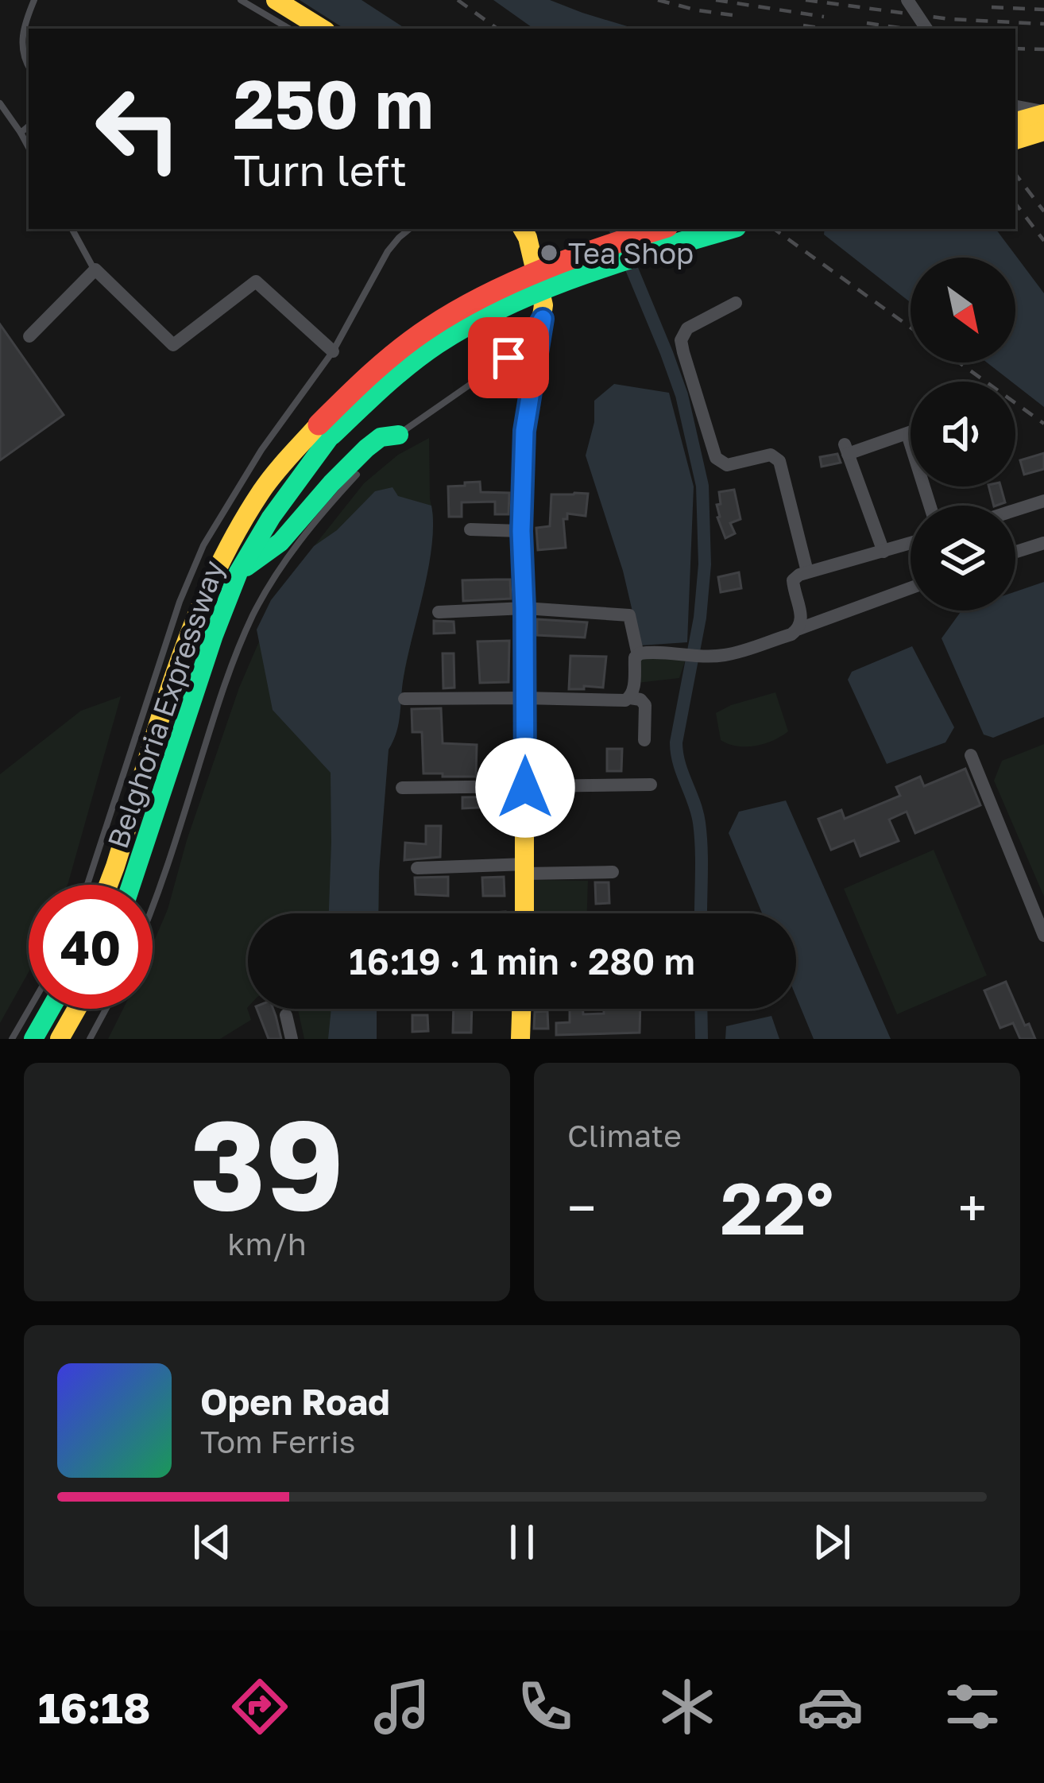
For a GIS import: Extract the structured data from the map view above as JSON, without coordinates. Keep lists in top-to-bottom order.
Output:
{
  "streets": {
    "main road": ["Belghoria Expressway"]
  },
  "places": ["Tea Shop"],
  "north": "bottom right",
  "page": {
    "turn": ["250 m", "Turn left"],
    "limit": "40",
    "trip": "16:19 · 1 min · 280 m",
    "tile": [
      ["39", "km/h"],
      "Climate"
    ],
    "heat": ["−", "22°", "+"],
    "song": ["Open Road", "Tom Ferris"],
    "tabs": "16:18"
  }
}
